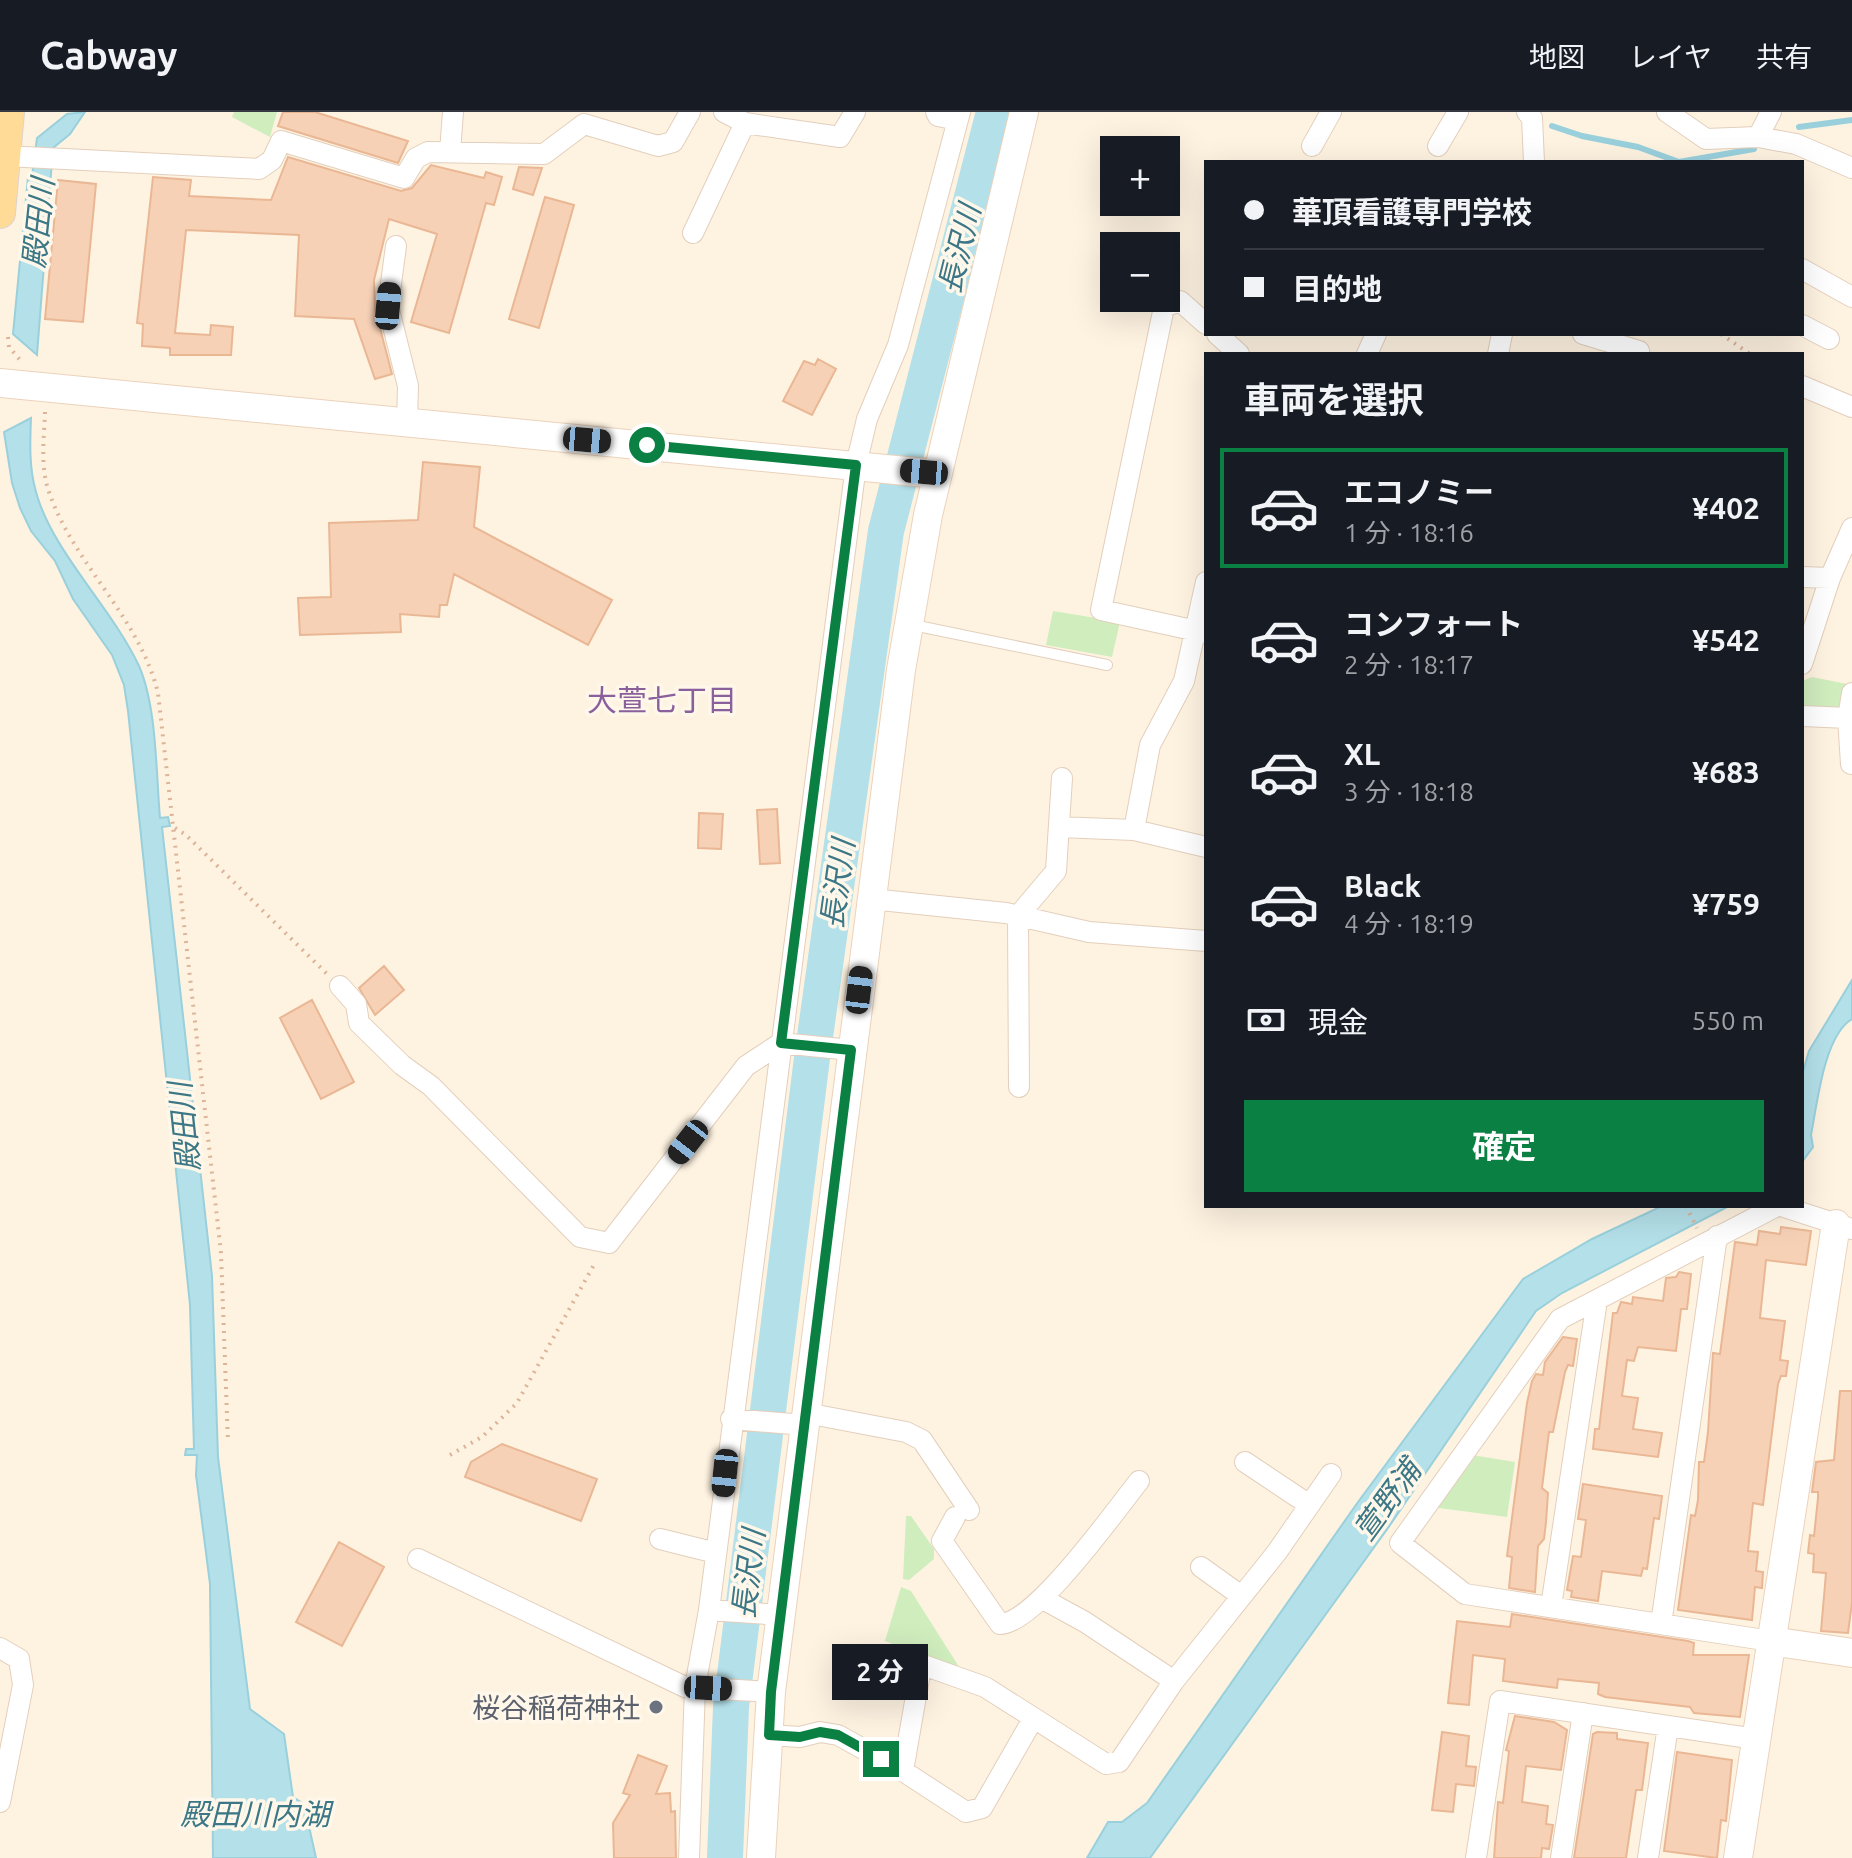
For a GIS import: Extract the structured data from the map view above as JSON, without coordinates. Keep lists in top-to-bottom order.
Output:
{
  "districts": ["大萱七丁目"],
  "water": [
    "殿田川",
    "長沢川",
    "萱野浦",
    "殿田川内湖"
  ],
  "places": ["桜谷稲荷神社"],
  "page": {
    "header": "Cabway",
    "nav": ["地図", "レイヤ", "共有"],
    "map_buttons": ["+", "−"],
    "banner": ["華頂看護専門学校", "目的地"],
    "heading": "車両を選択",
    "list": [
      {
        "name": "エコノミー",
        "note": "1 分 · 18:16",
        "value": "¥402"
      },
      {
        "name": "コンフォート",
        "note": "2 分 · 18:17",
        "value": "¥542"
      },
      {
        "name": "XL",
        "note": "3 分 · 18:18",
        "value": "¥683"
      },
      {
        "name": "Black",
        "note": "4 分 · 18:19",
        "value": "¥759"
      }
    ],
    "pay": ["現金", "550 m"],
    "buttons": "確定",
    "bubble": "2 分"
  }
}
